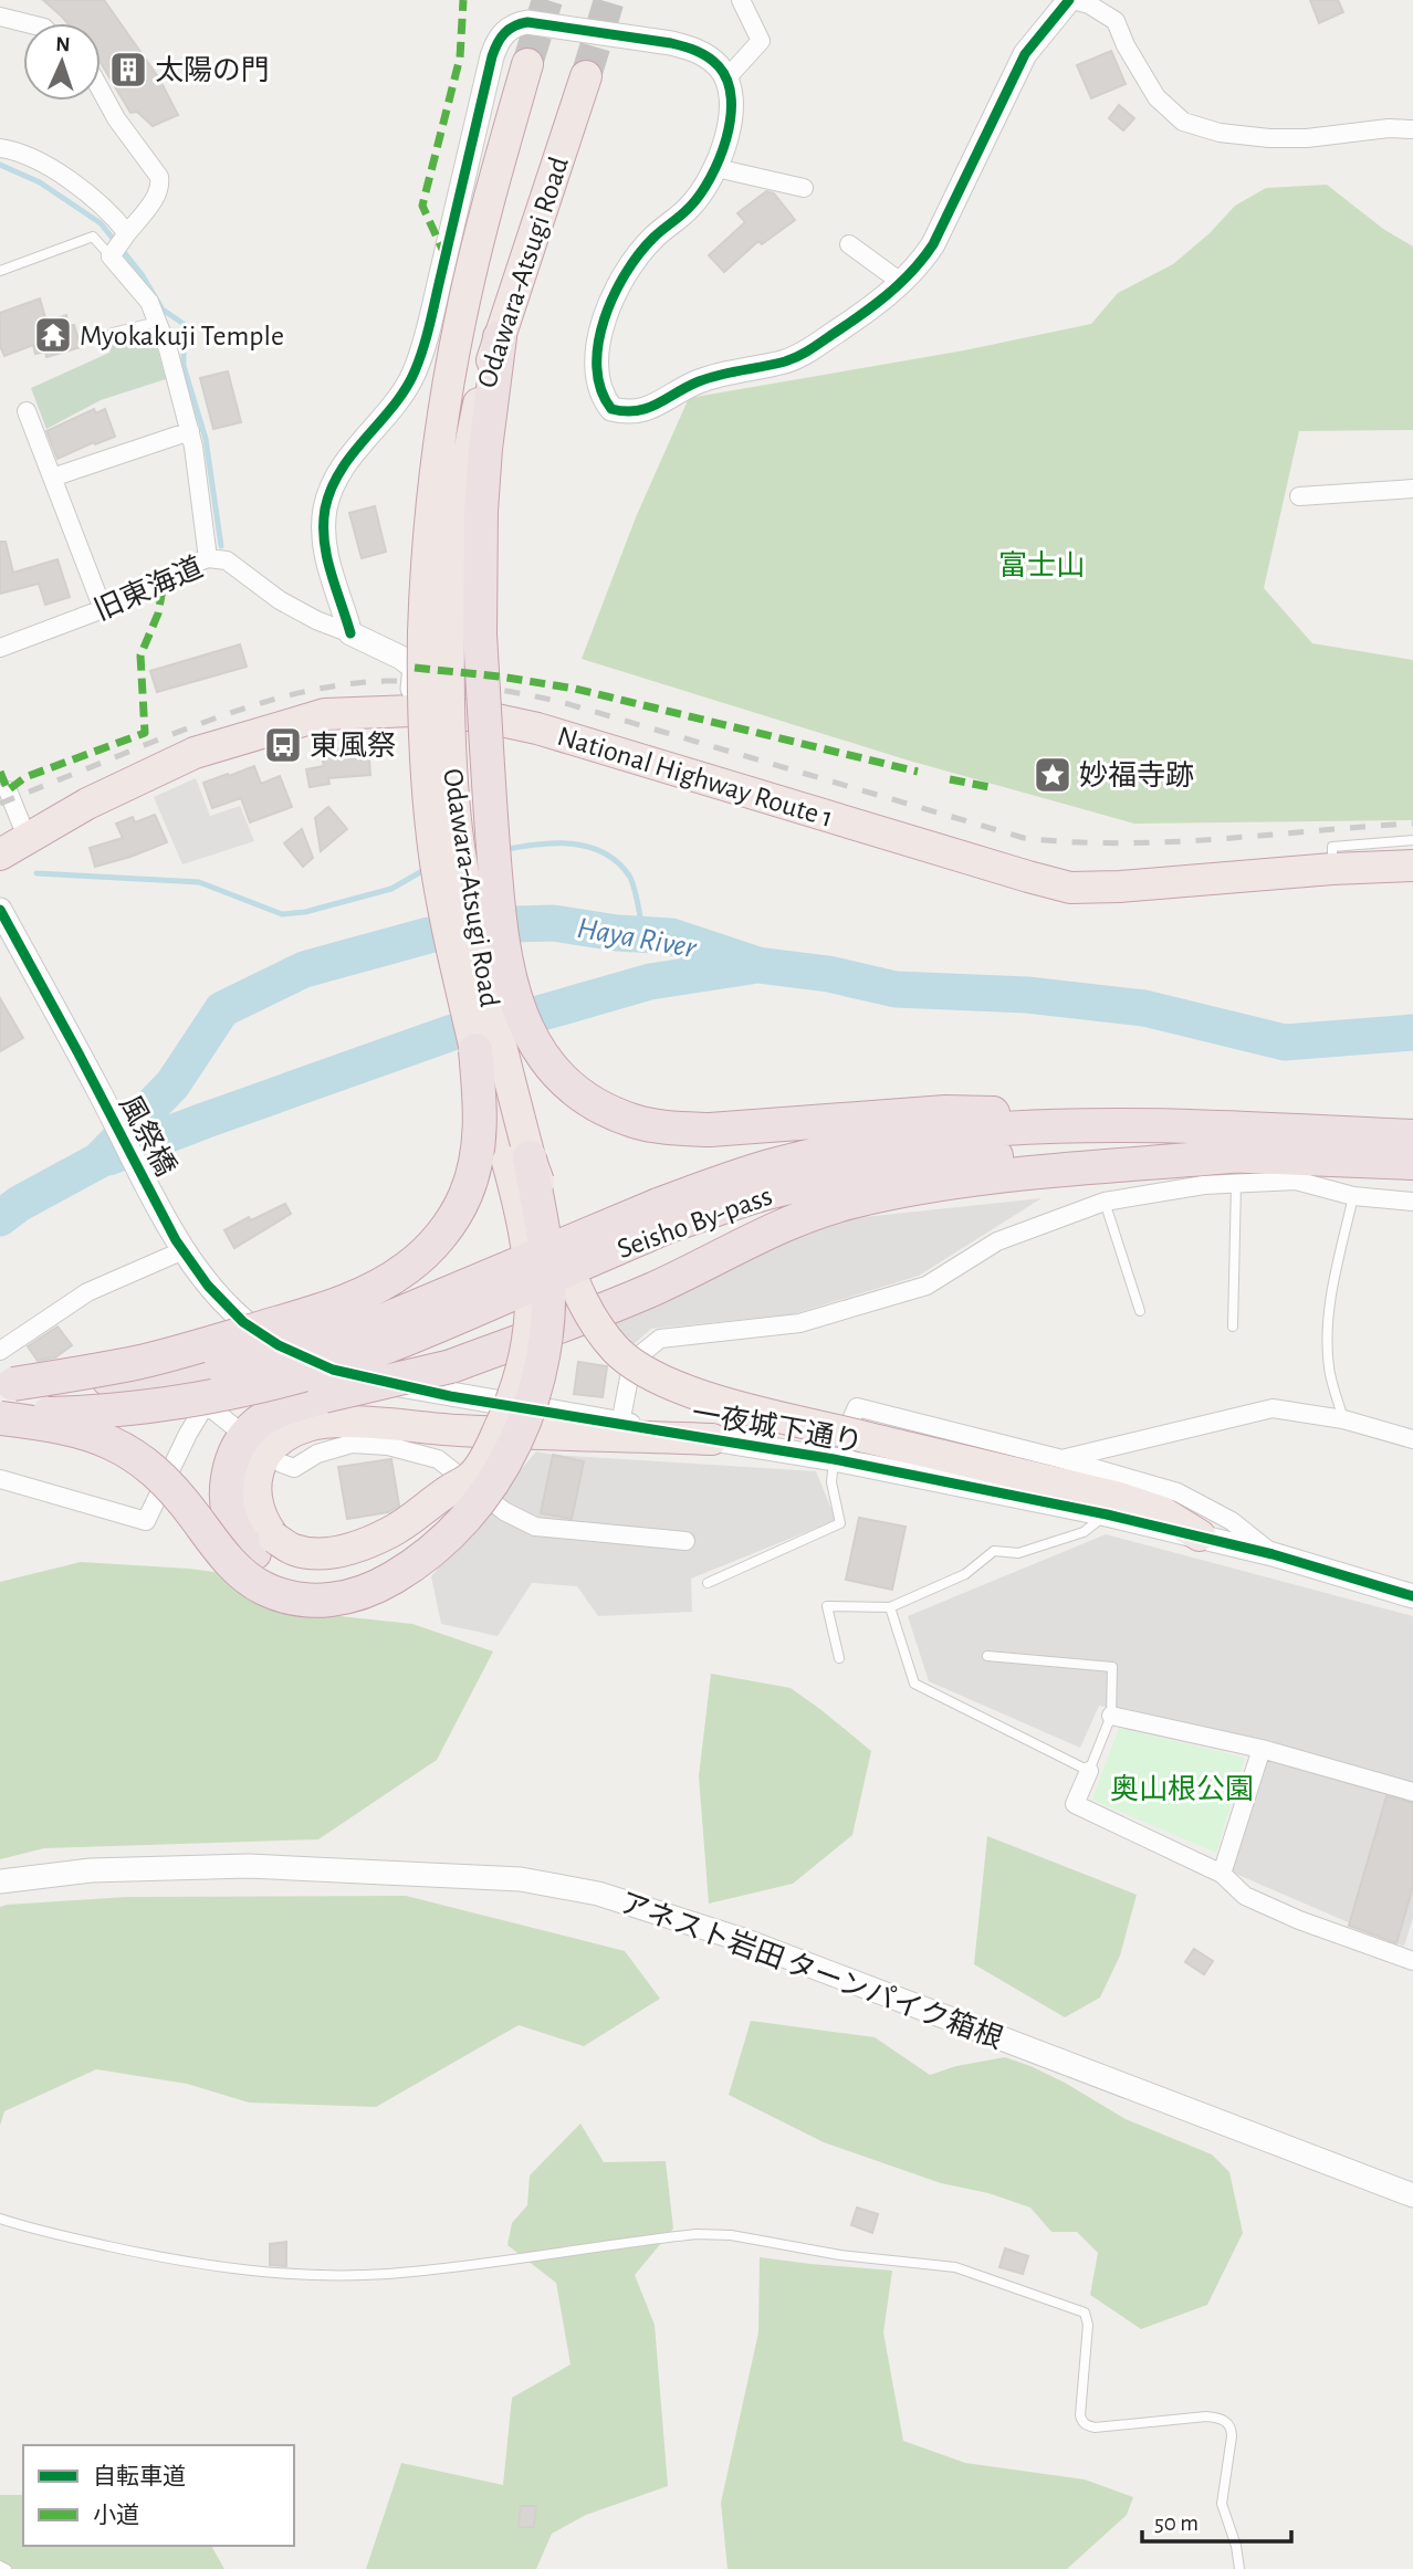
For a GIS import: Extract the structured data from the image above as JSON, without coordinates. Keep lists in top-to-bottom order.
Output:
{
  "streets": {
    "highway": ["Odawara-Atsugi Road", "National Highway Route 1", "Seisho By-pass"],
    "street": [
      "旧東海道",
      "風祭橋",
      "一夜城下通り",
      "アネスト岩田 ターンパイク箱根"
    ]
  },
  "crossings": [
    ["Odawara-Atsugi Road", "一夜城下通り"],
    ["旧東海道", "National Highway Route 1"],
    ["風祭橋", "一夜城下通り"]
  ],
  "water": ["Haya River"],
  "parks": ["富士山", "奥山根公園"],
  "places": {
    "building": ["太陽の門"],
    "temple": ["Myokakuji Temple"],
    "bus stop": ["東風祭"],
    "place": ["妙福寺跡"]
  },
  "legend": ["自転車道", "小道"],
  "scale_bar": "50 m",
  "north": "top"
}
